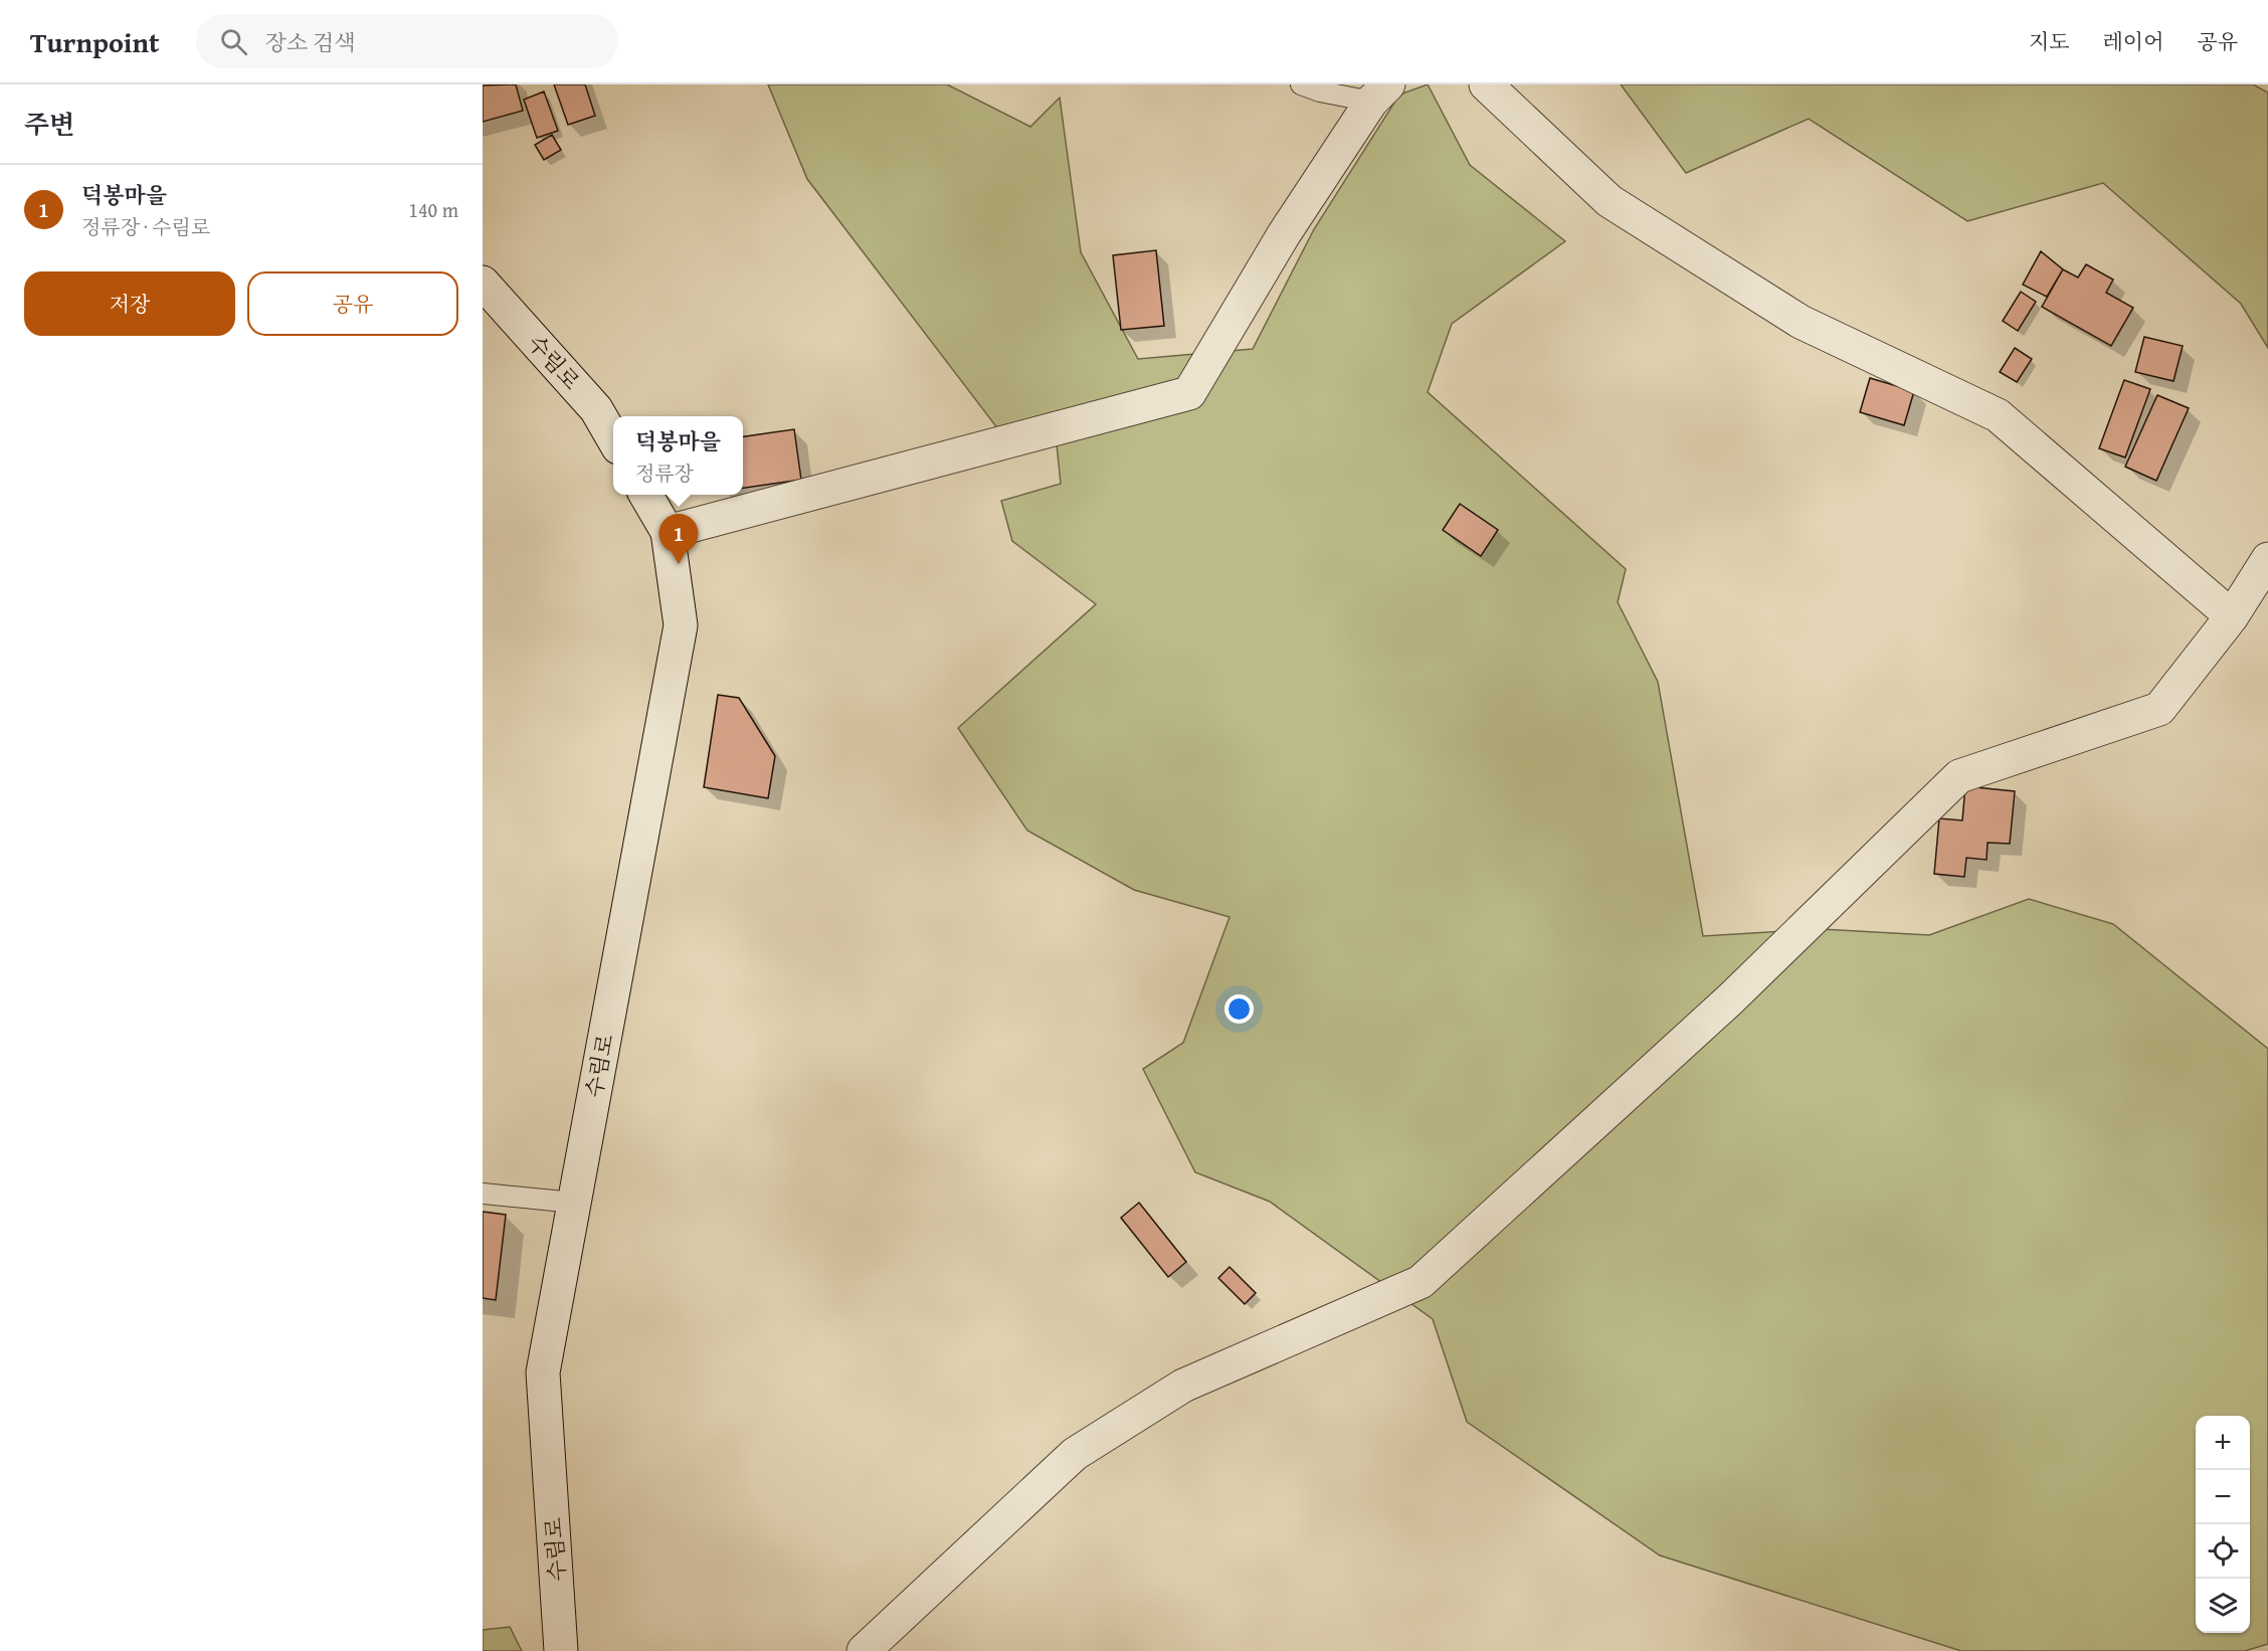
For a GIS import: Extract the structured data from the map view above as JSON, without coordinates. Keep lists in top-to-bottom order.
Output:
{
  "streets": {
    "street": ["수림로"]
  },
  "page": {
    "header": "Turnpoint",
    "search": "장소 검색",
    "nav": ["지도", "레이어", "공유"],
    "heading": "주변",
    "list": [
      {
        "mark": "1",
        "name": "덕봉마을",
        "note": "정류장 · 수림로",
        "value": "140 m"
      }
    ],
    "buttons": ["저장", "공유"],
    "popup": ["덕봉마을", "정류장"],
    "pins": "1",
    "map_buttons": ["+", "−"]
  }
}
